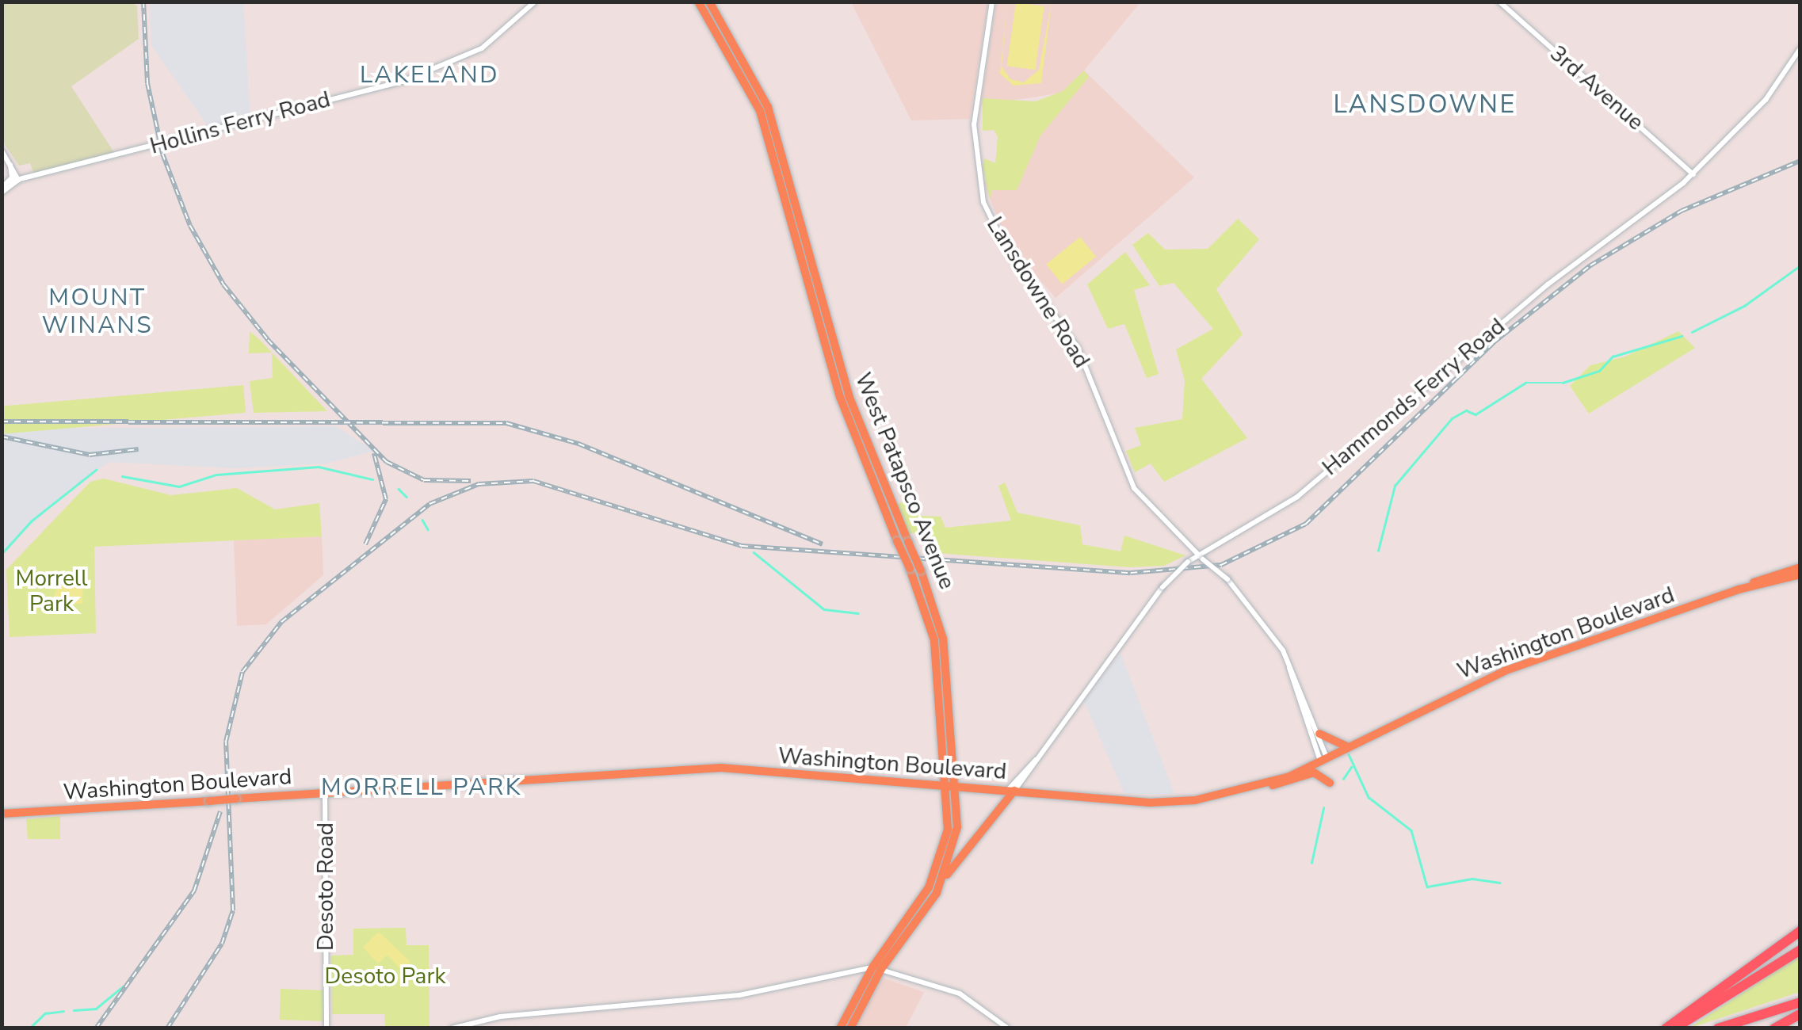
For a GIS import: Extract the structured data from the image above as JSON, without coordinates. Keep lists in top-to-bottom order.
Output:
{
  "streets": {
    "main road": ["West Patapsco Avenue", "Washington Boulevard"],
    "street": [
      "3rd Avenue",
      "Hollins Ferry Road",
      "Lansdowne Road",
      "Hammonds Ferry Road",
      "Desoto Road"
    ]
  },
  "crossings": [
    ["3rd Avenue", "Hammonds Ferry Road"],
    ["Lansdowne Road", "Hammonds Ferry Road"],
    ["Lansdowne Road", "Washington Boulevard"],
    ["Hammonds Ferry Road", "Washington Boulevard"],
    ["West Patapsco Avenue", "Washington Boulevard"],
    ["Washington Boulevard", "Desoto Road"]
  ],
  "districts": [
    "LAKELAND",
    "LANSDOWNE",
    "MOUNT WINANS",
    "MORRELL PARK"
  ],
  "parks": ["Morrell Park", "Desoto Park"]
}
